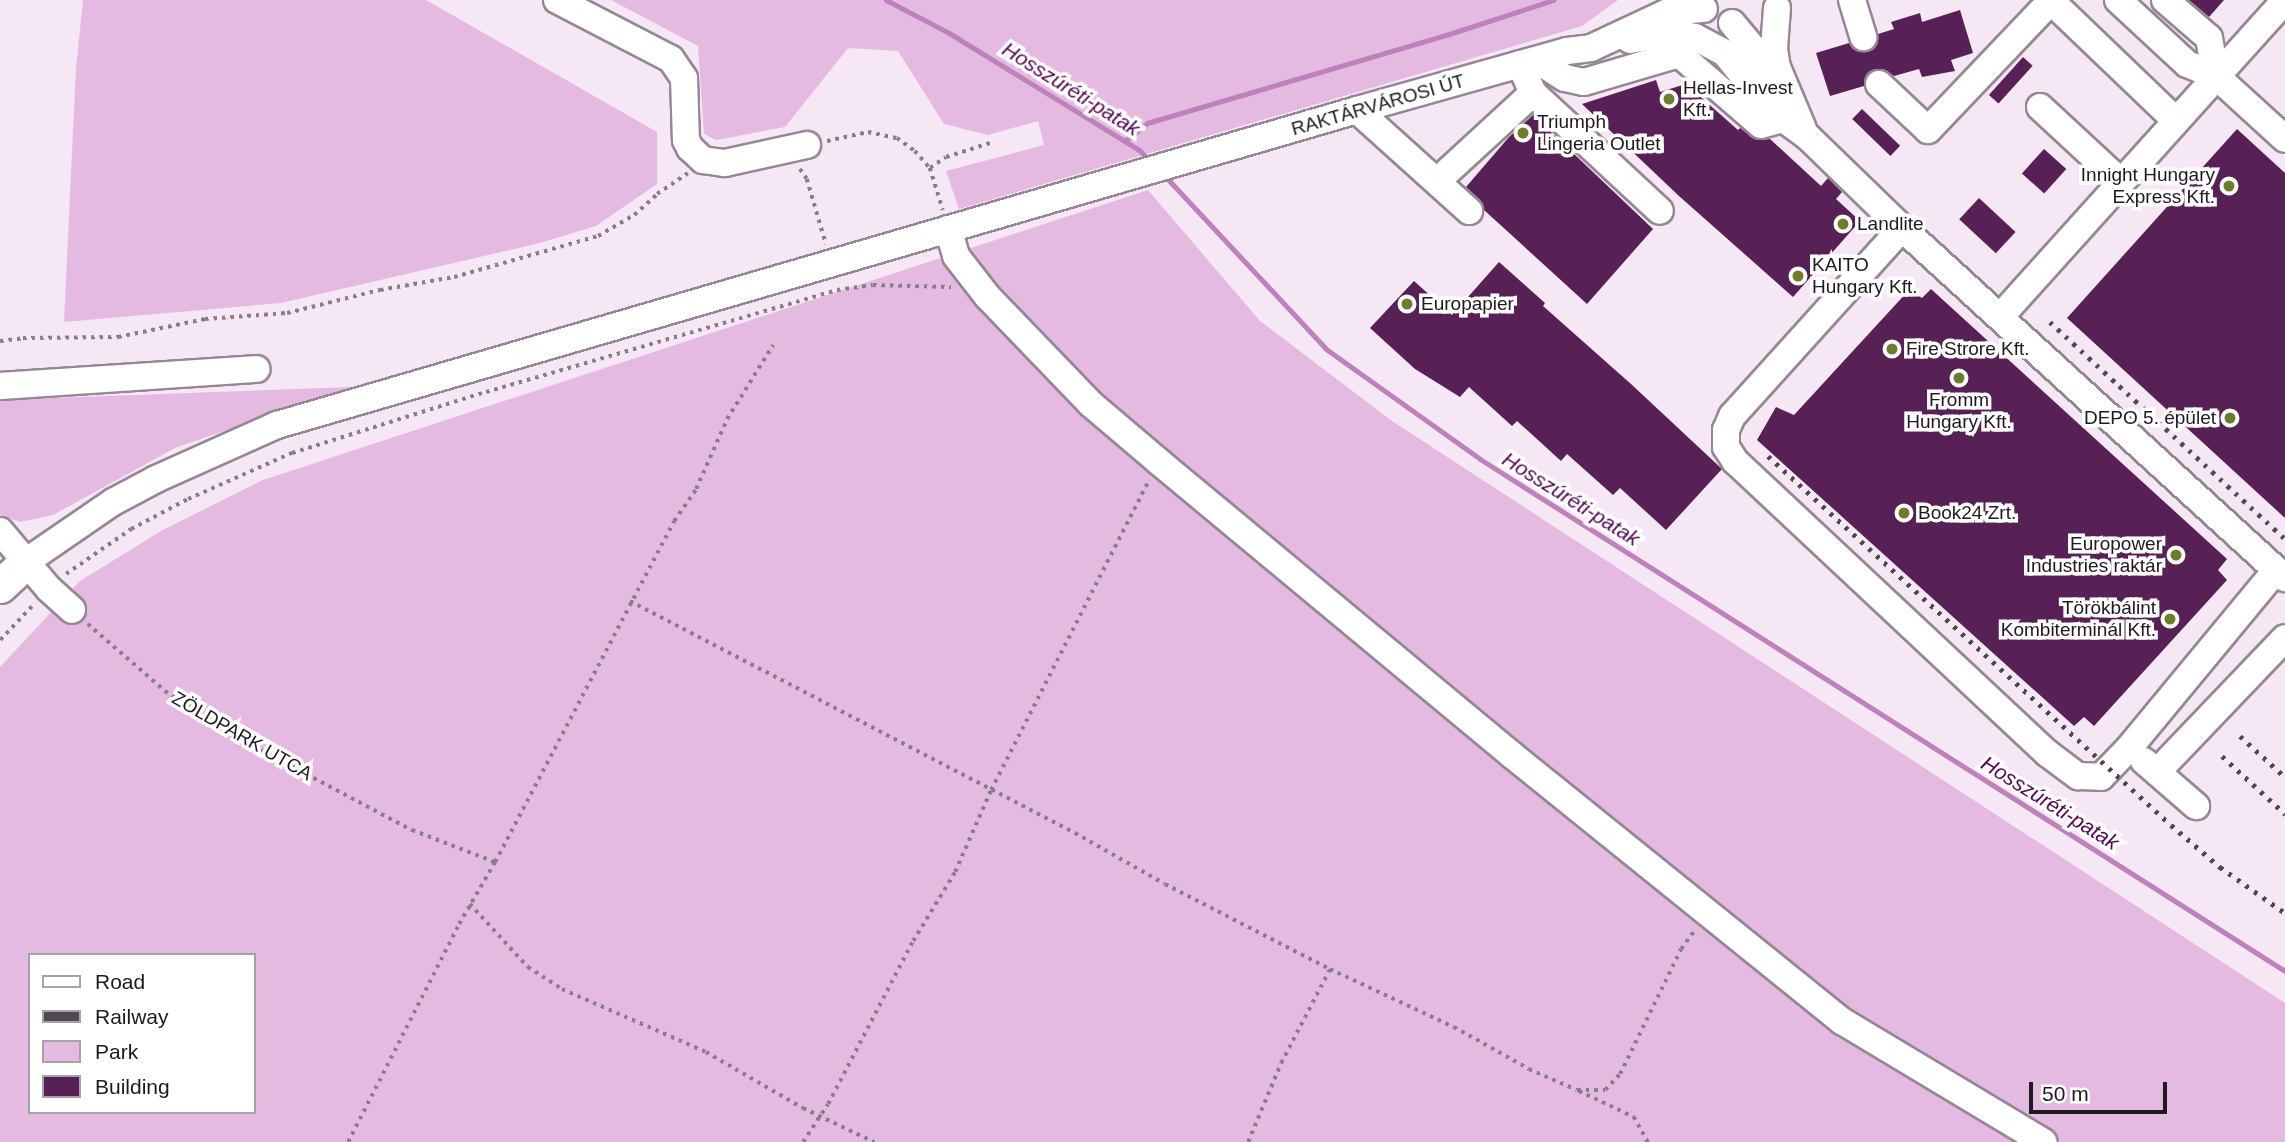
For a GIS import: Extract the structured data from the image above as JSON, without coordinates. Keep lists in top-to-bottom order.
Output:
{
  "streets": {
    "street": ["RAKTÁRVÁROSI ÚT"],
    "path": ["ZÖLDPARK UTCA"]
  },
  "water": ["Hosszúréti-patak"],
  "places": [
    "Hellas-Invest Kft.",
    "Triumph Lingeria Outlet",
    "Innight Hungary Express Kft.",
    "Landlite",
    "KAITO Hungary Kft.",
    "Europapier",
    "Fire Strore Kft.",
    "Fromm Hungary Kft.",
    "DEPO 5. épület",
    "Book24 Zrt.",
    "Europower Industries raktár",
    "Törökbálint Kombiterminál Kft."
  ],
  "legend": [
    "Road",
    "Railway",
    "Park",
    "Building"
  ],
  "scale_bar": "50 m"
}
